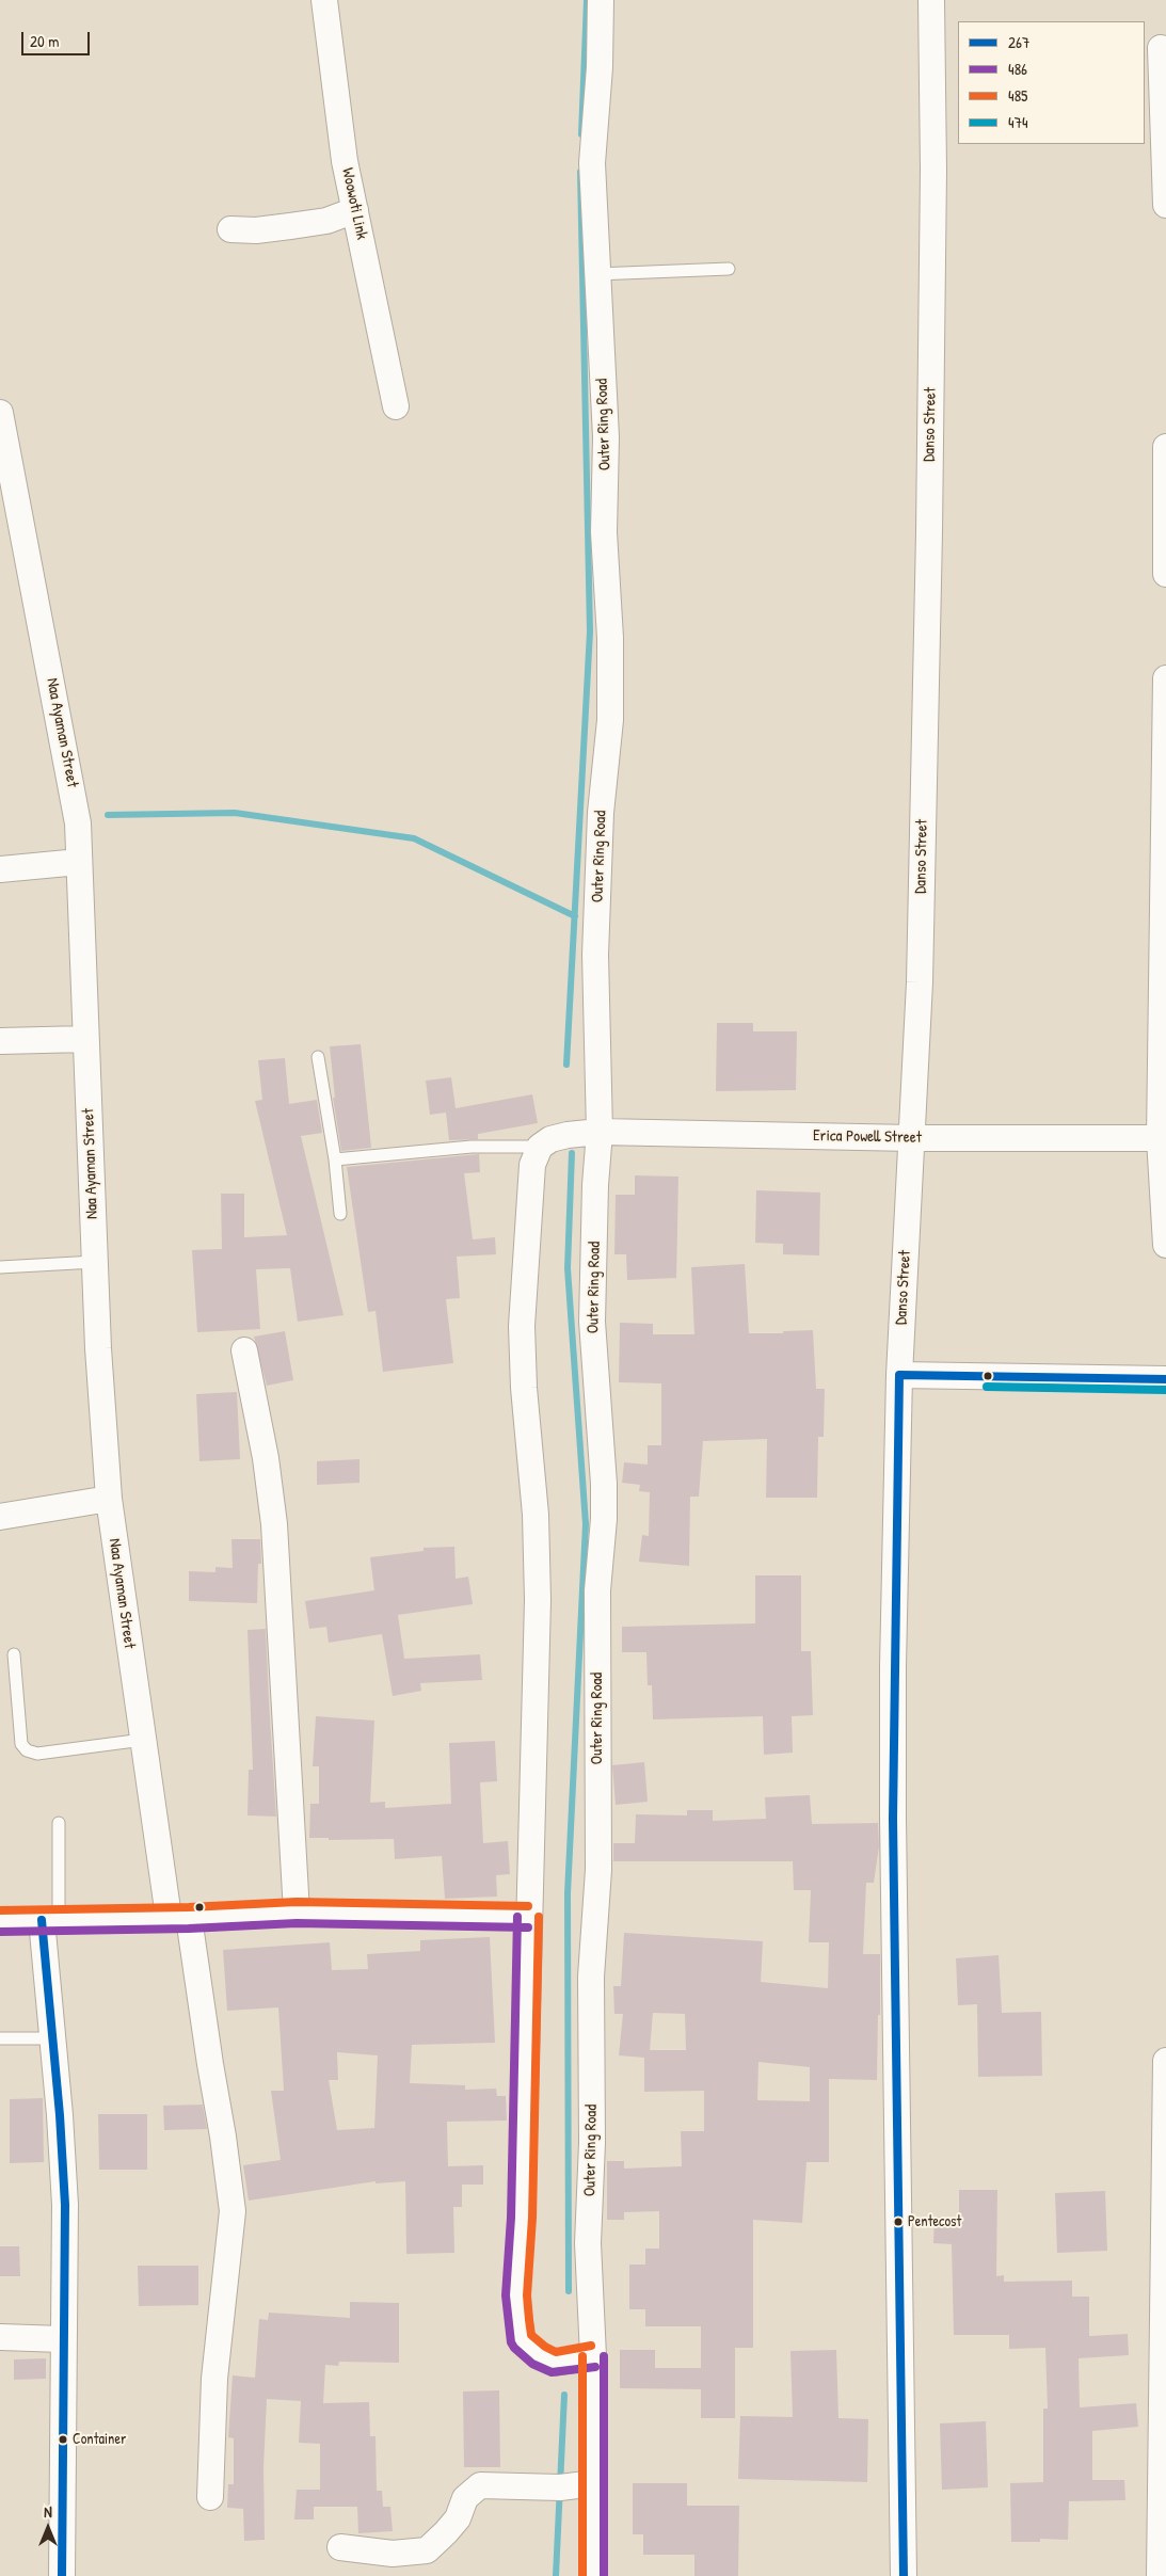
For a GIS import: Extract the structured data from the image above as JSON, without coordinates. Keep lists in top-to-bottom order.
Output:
{
  "streets": {
    "street": [
      "Woowoti Link",
      "Outer Ring Road",
      "Danso Street",
      "Naa Ayaman Street",
      "Erica Powell Street"
    ]
  },
  "crossings": [
    ["Outer Ring Road", "Erica Powell Street"],
    ["Danso Street", "Erica Powell Street"]
  ],
  "places": ["Pentecost", "Container"],
  "lines": [
    "transit line 267",
    "transit line 474",
    "transit line 485",
    "transit line 486"
  ],
  "legend": [
    "267",
    "486",
    "485",
    "474"
  ],
  "scale_bar": "20 m",
  "north": "top"
}
